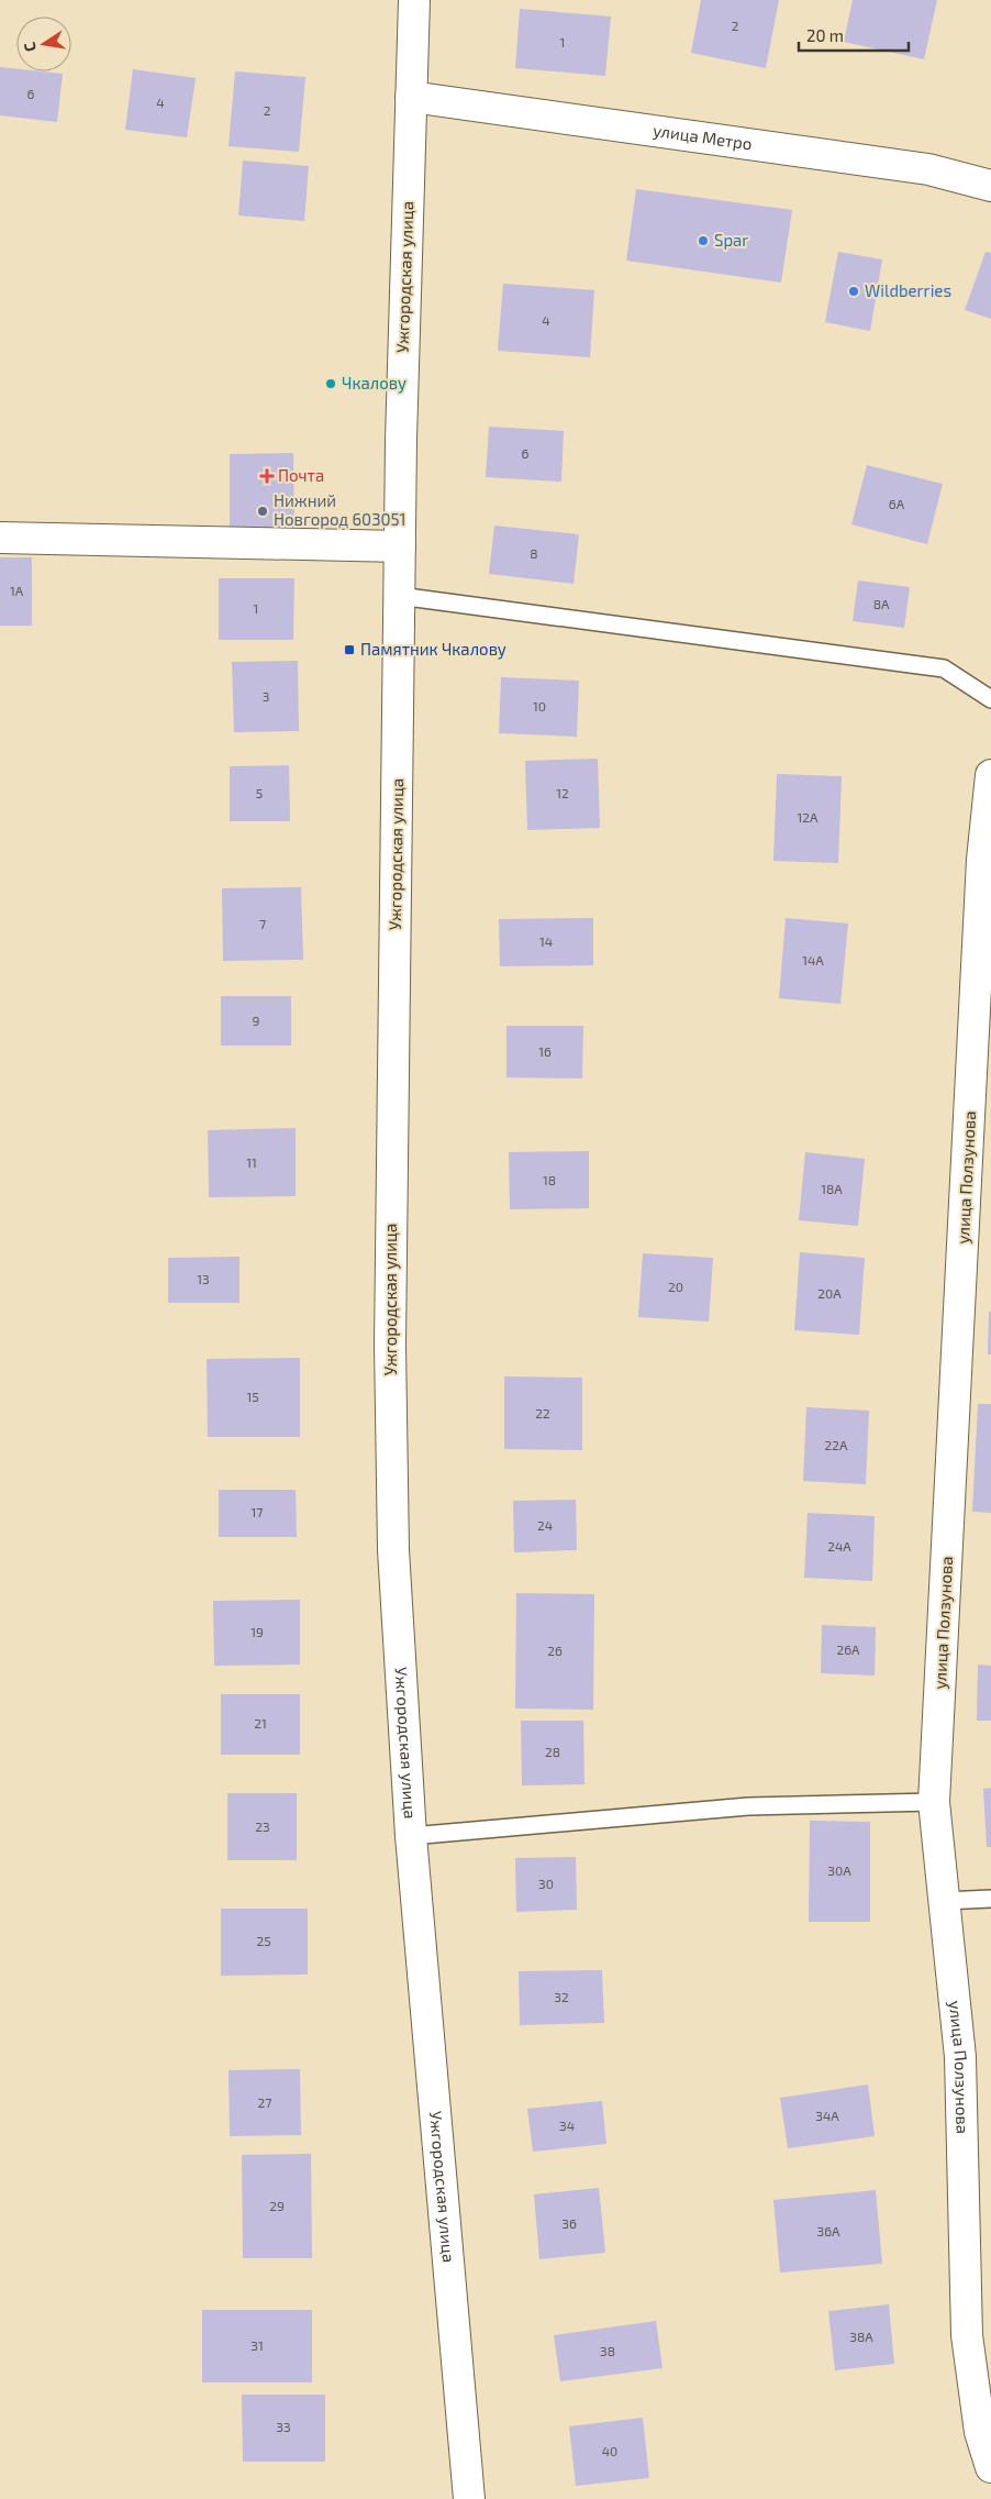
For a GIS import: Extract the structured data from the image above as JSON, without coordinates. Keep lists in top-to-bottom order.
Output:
{
  "streets": {
    "street": ["улица Метро", "Ужгородская улица", "улица Ползунова"]
  },
  "crossings": [
    ["улица Метро", "Ужгородская улица"]
  ],
  "places": {
    "other": [
      "Spar",
      "Wildberries",
      "Чкалову",
      "Нижний Новгород 603051"
    ],
    "health": ["Почта"],
    "transit": ["Памятник Чкалову"]
  },
  "house_numbers": [
    "2",
    "1",
    "6",
    "4",
    "2",
    "4",
    "6",
    "6А",
    "8",
    "1А",
    "8А",
    "1",
    "3",
    "10",
    "5",
    "12",
    "12А",
    "7",
    "14",
    "14А",
    "9",
    "16",
    "11",
    "18",
    "18А",
    "13",
    "20",
    "20А",
    "15",
    "22",
    "22А",
    "17",
    "24",
    "24А",
    "19",
    "26А",
    "26",
    "21",
    "28",
    "23",
    "30А",
    "30",
    "25",
    "32",
    "27",
    "34А",
    "34",
    "29",
    "36",
    "36А",
    "38А",
    "31",
    "38",
    "33",
    "40"
  ],
  "scale_bar": "20 m",
  "north": "left"
}
